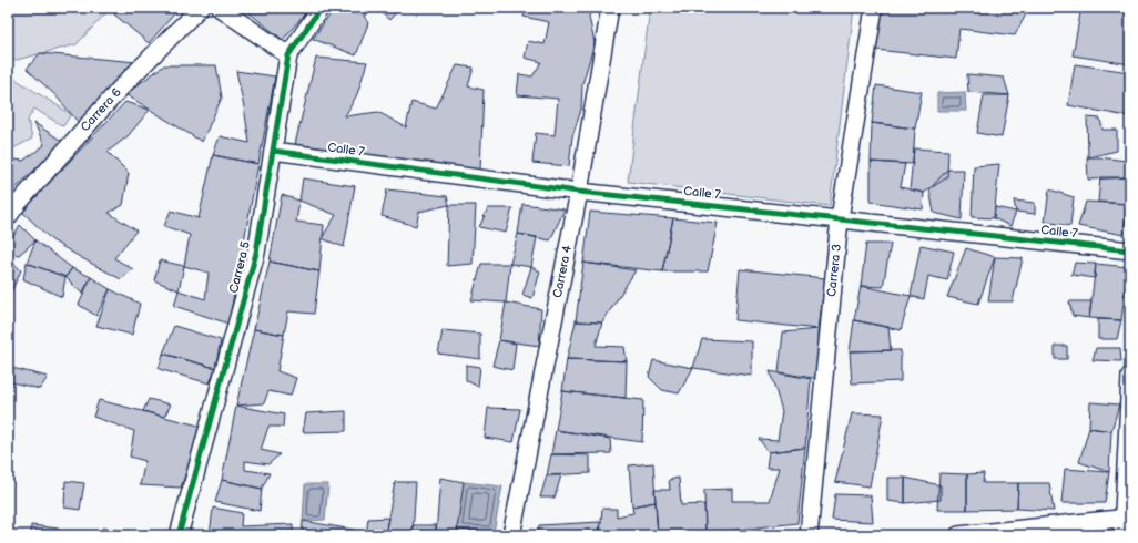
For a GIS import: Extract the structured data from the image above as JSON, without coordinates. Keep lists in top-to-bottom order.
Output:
{
  "streets": {
    "street": [
      "Carrera 6",
      "Calle 7",
      "Carrera 5",
      "Carrera 3",
      "Carrera 4"
    ]
  },
  "crossings": [
    ["Calle 7", "Carrera 5"],
    ["Calle 7", "Carrera 3"],
    ["Calle 7", "Carrera 4"]
  ]
}
